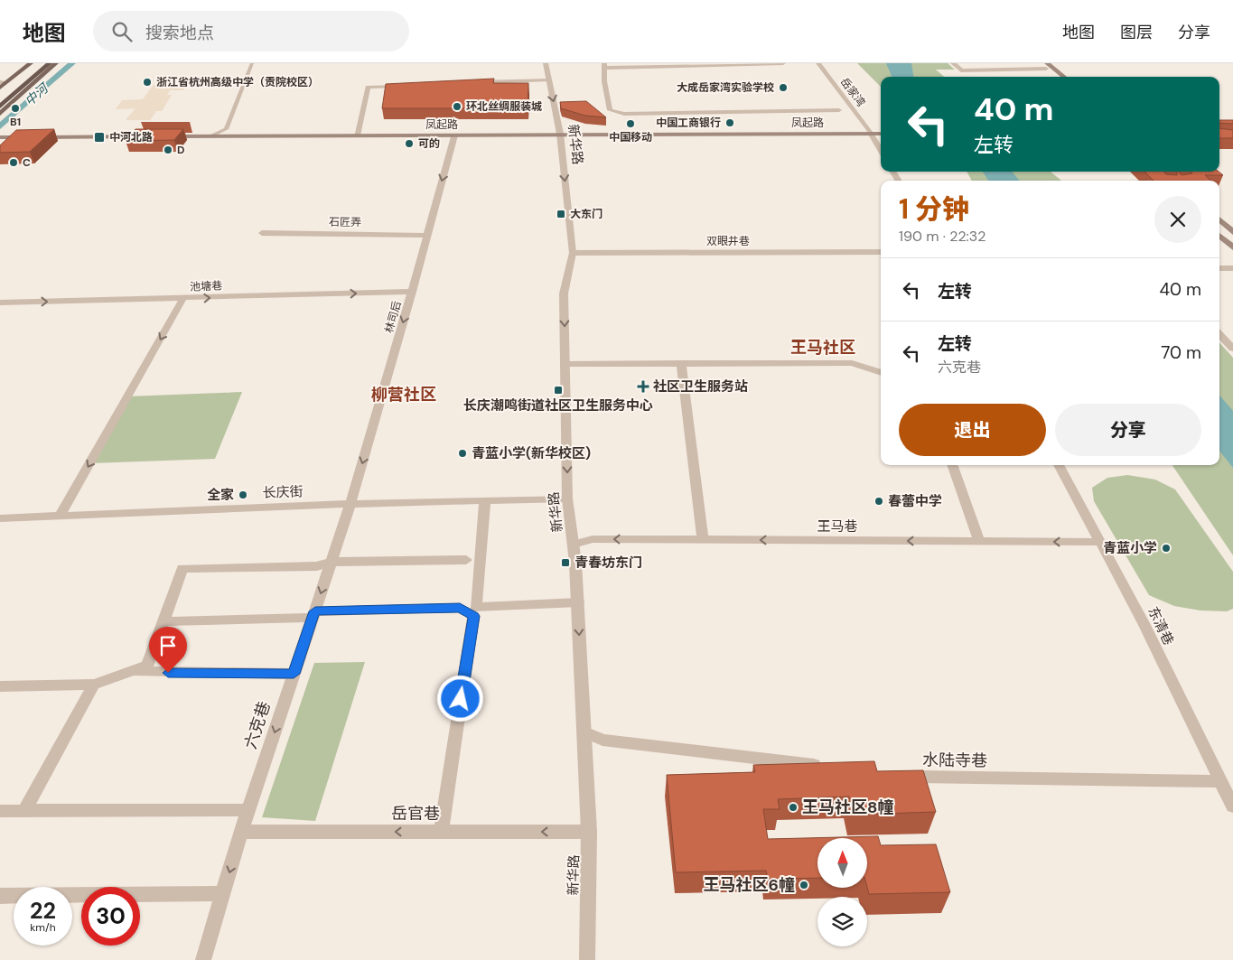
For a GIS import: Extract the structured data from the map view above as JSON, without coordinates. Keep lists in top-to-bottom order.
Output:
{
  "streets": {
    "main road": ["凤起路"],
    "street": [
      "岳家湾",
      "新华路",
      "石匠弄",
      "双眼井巷",
      "池塘巷",
      "林司后",
      "长庆街",
      "王马巷",
      "东清巷",
      "六克巷",
      "水陆寺巷",
      "岳官巷"
    ]
  },
  "crossings": [
    ["岳家湾", "凤起路"],
    ["凤起路", "新华路"],
    ["凤起路", "林司后"],
    ["新华路", "双眼井巷"],
    ["新华路", "长庆街"],
    ["新华路", "王马巷"],
    ["新华路", "岳官巷"],
    ["石匠弄", "林司后"],
    ["池塘巷", "林司后"],
    ["林司后", "长庆街"],
    ["林司后", "六克巷"],
    ["长庆街", "六克巷"],
    ["王马巷", "东清巷"],
    ["东清巷", "水陆寺巷"],
    ["六克巷", "岳官巷"]
  ],
  "one_way": [
    "新华路",
    "池塘巷",
    "林司后",
    "王马巷",
    "六克巷",
    "岳官巷"
  ],
  "districts": ["王马社区", "柳营社区"],
  "water": ["中河"],
  "places": {
    "other": [
      "浙江省杭州高级中学（贡院校区）",
      "大成岳家湾实验学校",
      "环北丝绸服装城",
      "B1",
      "中国工商银行",
      "中国移动",
      "可的",
      "D",
      "C",
      "青蓝小学(新华校区)",
      "全家",
      "春蕾中学",
      "青蓝小学",
      "王马社区8幢",
      "王马社区6幢"
    ],
    "transit": [
      "中河北路",
      "大东门",
      "长庆潮鸣街道社区卫生服务中心",
      "青春坊东门"
    ],
    "health": ["社区卫生服务站"]
  },
  "north": "top",
  "page": {
    "header": "地图",
    "search": "搜索地点",
    "nav": ["地图", "图层", "分享"],
    "turn": ["40 m", "左转"],
    "heading": ["1 分钟", "190 m · 22:32"],
    "list": [
      {
        "name": "左转",
        "value": "40 m"
      },
      {
        "name": "左转",
        "note": "六克巷",
        "value": "70 m"
      }
    ],
    "buttons": ["退出", "分享"],
    "speed": "22 km/h",
    "limit": "30"
  }
}
